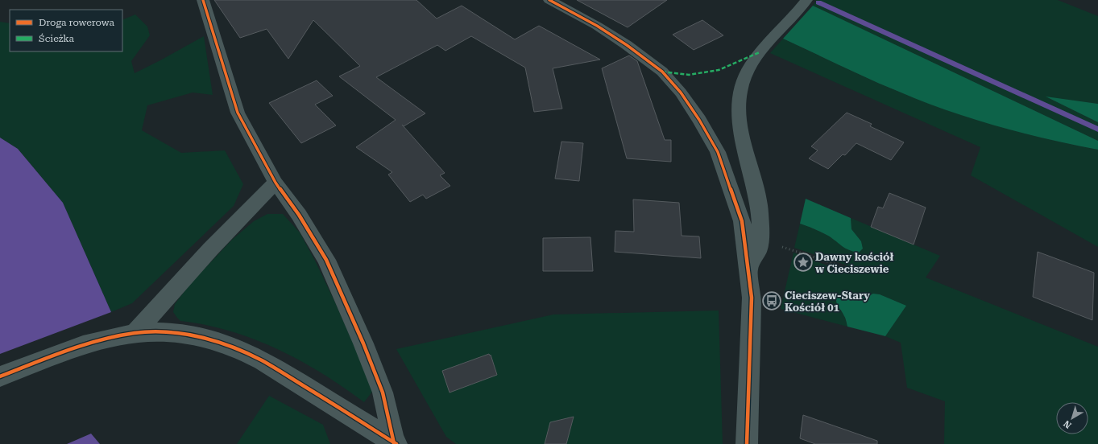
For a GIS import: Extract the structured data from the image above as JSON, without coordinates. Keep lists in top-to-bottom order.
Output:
{
  "places": {
    "place": ["Dawny kościół w Cieciszewie"],
    "bus stop": ["Cieciszew-Stary Kościół 01"]
  },
  "legend": ["Droga rowerowa", "Ścieżka"],
  "north": "bottom left"
}
